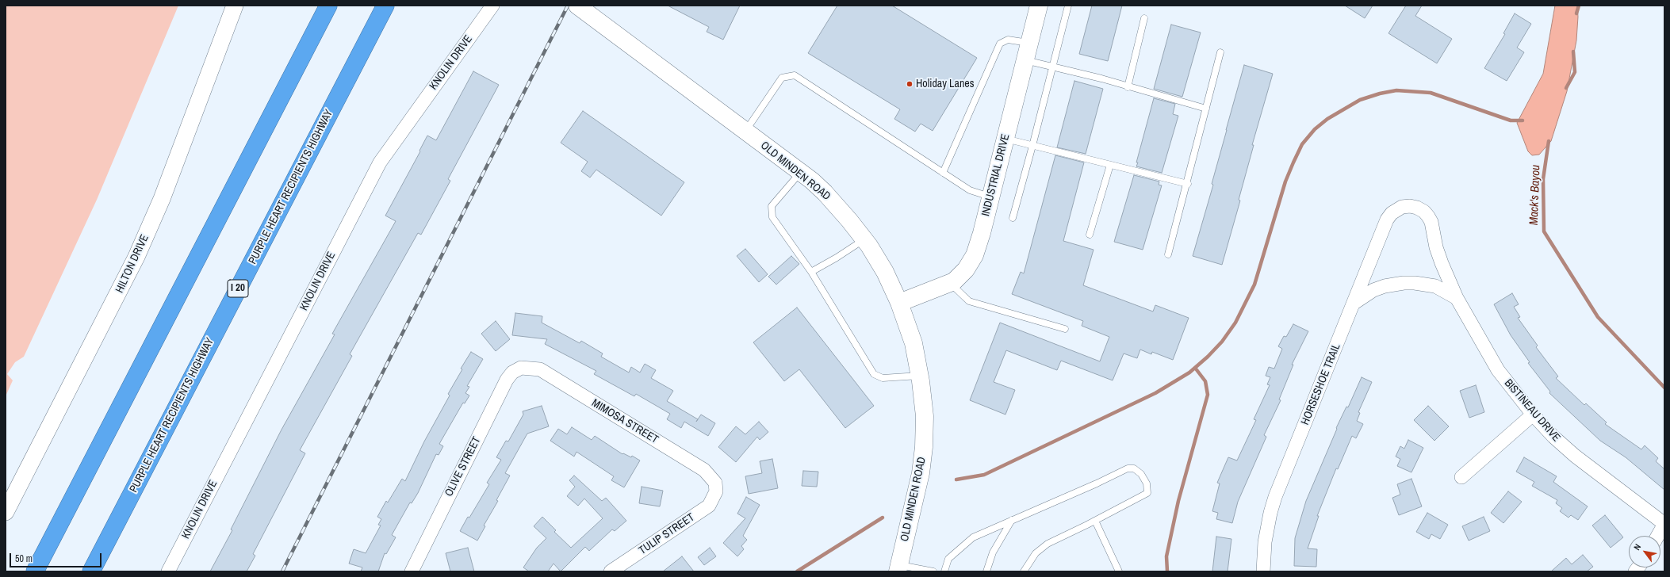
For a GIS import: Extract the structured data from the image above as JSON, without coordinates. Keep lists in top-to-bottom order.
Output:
{
  "streets": {
    "highway": ["PURPLE HEART RECIPIENTS HIGHWAY", "I 20"],
    "main road": ["OLD MINDEN ROAD", "INDUSTRIAL DRIVE"],
    "street": [
      "KNOLIN DRIVE",
      "HILTON DRIVE",
      "HORSESHOE TRAIL",
      "BISTINEAU DRIVE",
      "MIMOSA STREET",
      "OLIVE STREET",
      "TULIP STREET"
    ]
  },
  "crossings": [
    ["OLD MINDEN ROAD", "INDUSTRIAL DRIVE"],
    ["HORSESHOE TRAIL", "BISTINEAU DRIVE"],
    ["MIMOSA STREET", "OLIVE STREET"],
    ["MIMOSA STREET", "TULIP STREET"]
  ],
  "water": ["Mack's Bayou"],
  "places": ["Holiday Lanes"],
  "scale_bar": "50 m",
  "north": "top left"
}
